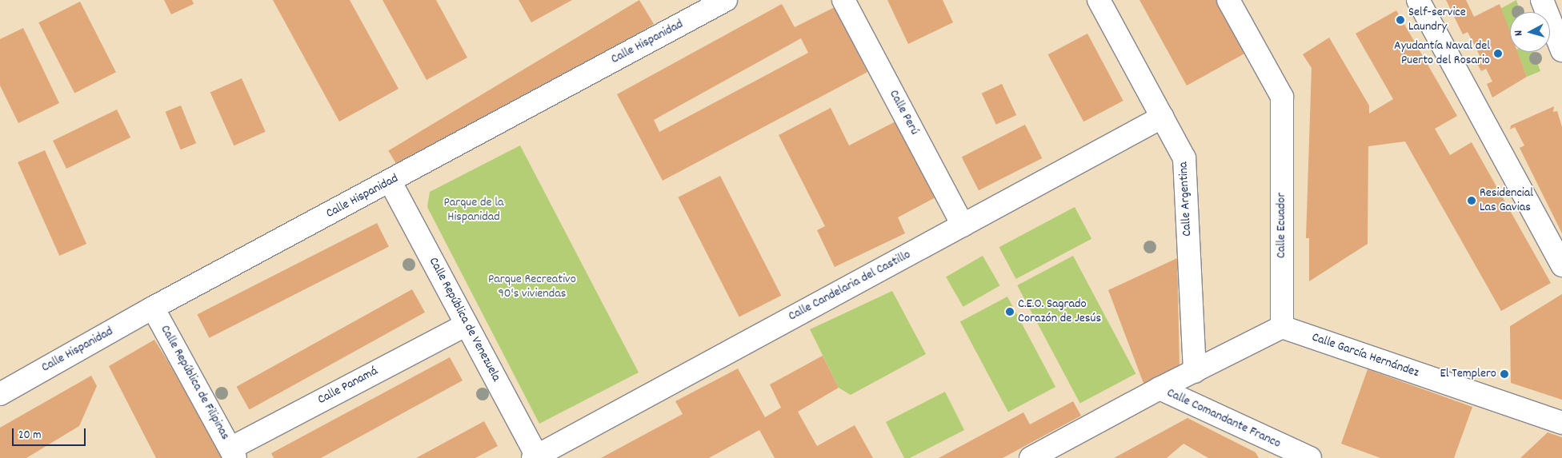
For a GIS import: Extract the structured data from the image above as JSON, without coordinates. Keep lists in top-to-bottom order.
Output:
{
  "streets": {
    "street": [
      "Calle Hispanidad",
      "Calle Perú",
      "Calle Argentina",
      "Calle Ecuador",
      "Calle Candelaria del Castillo",
      "Calle República de Venezuela",
      "Calle García Hernández",
      "Calle República de Filipinas",
      "Calle Panamá",
      "Calle Comandante Franco"
    ]
  },
  "crossings": [
    ["Calle Hispanidad", "Calle República de Venezuela"],
    ["Calle Hispanidad", "Calle República de Filipinas"],
    ["Calle Perú", "Calle Candelaria del Castillo"],
    ["Calle Argentina", "Calle Candelaria del Castillo"],
    ["Calle Ecuador", "Calle García Hernández"],
    ["Calle Candelaria del Castillo", "Calle República de Venezuela"],
    ["Calle República de Venezuela", "Calle Panamá"],
    ["Calle República de Filipinas", "Calle Panamá"]
  ],
  "parks": ["Parque de la Hispanidad", "Parque Recreativo 90's viviendas"],
  "places": [
    "Self-service Laundry",
    "Ayudantía Naval del Puerto del Rosario",
    "Residencial Las Gavias",
    "C.E.O. Sagrado Corazón de Jesús",
    "El Templero"
  ],
  "scale_bar": "20 m",
  "north": "left"
}
